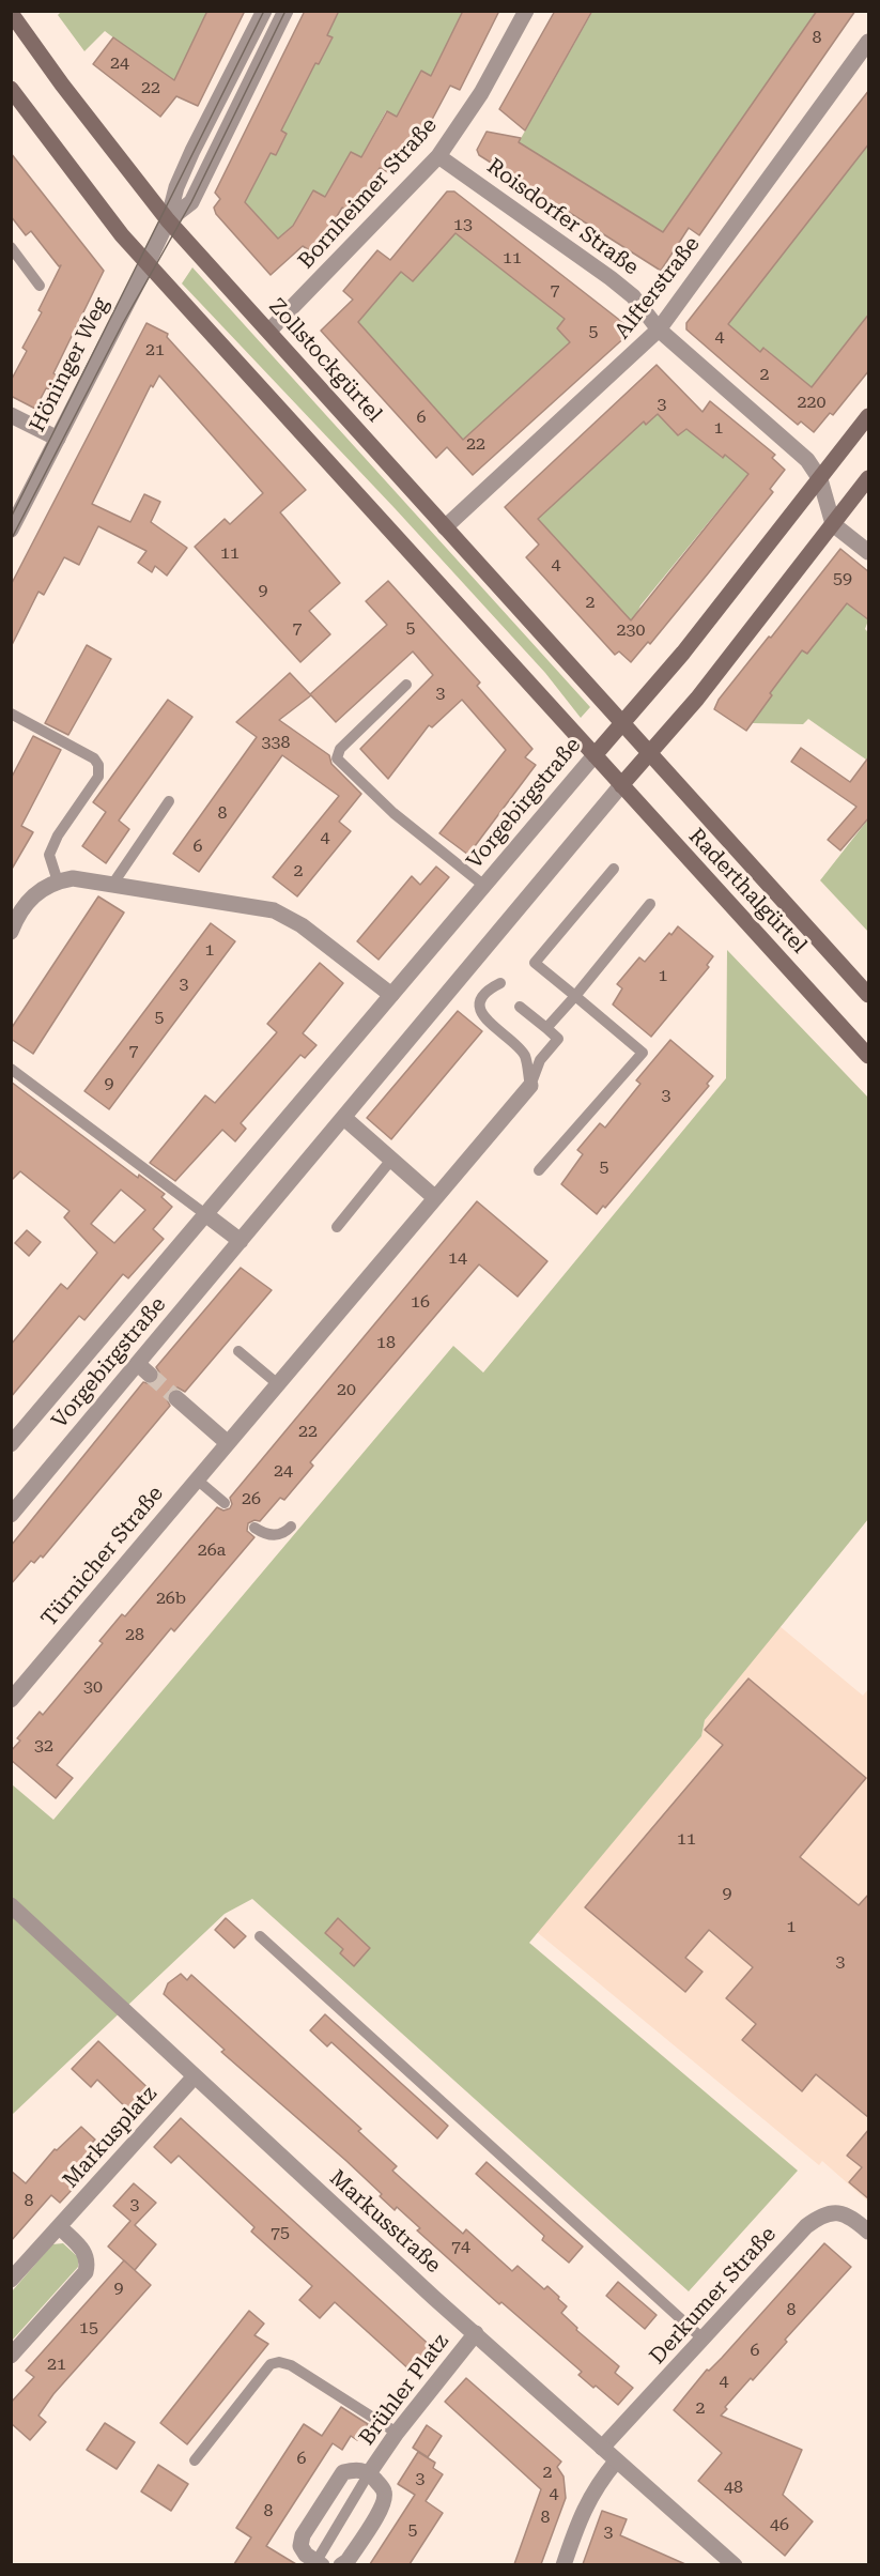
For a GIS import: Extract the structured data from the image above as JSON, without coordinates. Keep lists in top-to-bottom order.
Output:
{
  "streets": {
    "main road": ["Zollstockgürtel", "Vorgebirgstraße", "Raderthalgürtel"],
    "street": [
      "Bornheimer Straße",
      "Roisdorfer Straße",
      "Alfterstraße",
      "Höninger Weg",
      "Türnicher Straße",
      "Markusplatz",
      "Markusstraße",
      "Derkumer Straße",
      "Brühler Platz"
    ]
  },
  "crossings": [
    ["Bornheimer Straße", "Roisdorfer Straße"],
    ["Bornheimer Straße", "Zollstockgürtel"],
    ["Roisdorfer Straße", "Alfterstraße"],
    ["Roisdorfer Straße", "Vorgebirgstraße"],
    ["Alfterstraße", "Zollstockgürtel"],
    ["Zollstockgürtel", "Höninger Weg"],
    ["Zollstockgürtel", "Vorgebirgstraße"],
    ["Zollstockgürtel", "Raderthalgürtel"],
    ["Vorgebirgstraße", "Raderthalgürtel"],
    ["Markusplatz", "Markusstraße"],
    ["Markusstraße", "Derkumer Straße"],
    ["Markusstraße", "Brühler Platz"]
  ],
  "house_numbers": [
    "8",
    "24",
    "22",
    "13",
    "11",
    "7",
    "5",
    "4",
    "21",
    "2",
    "220",
    "3",
    "6",
    "1",
    "22",
    "11",
    "4",
    "59",
    "9",
    "2",
    "7",
    "5",
    "230",
    "3",
    "338",
    "8",
    "4",
    "6",
    "2",
    "1",
    "1",
    "3",
    "5",
    "7",
    "9",
    "3",
    "5",
    "14",
    "16",
    "18",
    "20",
    "22",
    "24",
    "26",
    "26a",
    "26b",
    "28",
    "30",
    "32",
    "11",
    "9",
    "1",
    "3",
    "8",
    "3",
    "75",
    "74",
    "9",
    "8",
    "15",
    "6",
    "21",
    "4",
    "2",
    "6",
    "2",
    "3",
    "48",
    "4",
    "8",
    "8",
    "46",
    "5",
    "3"
  ]
}
